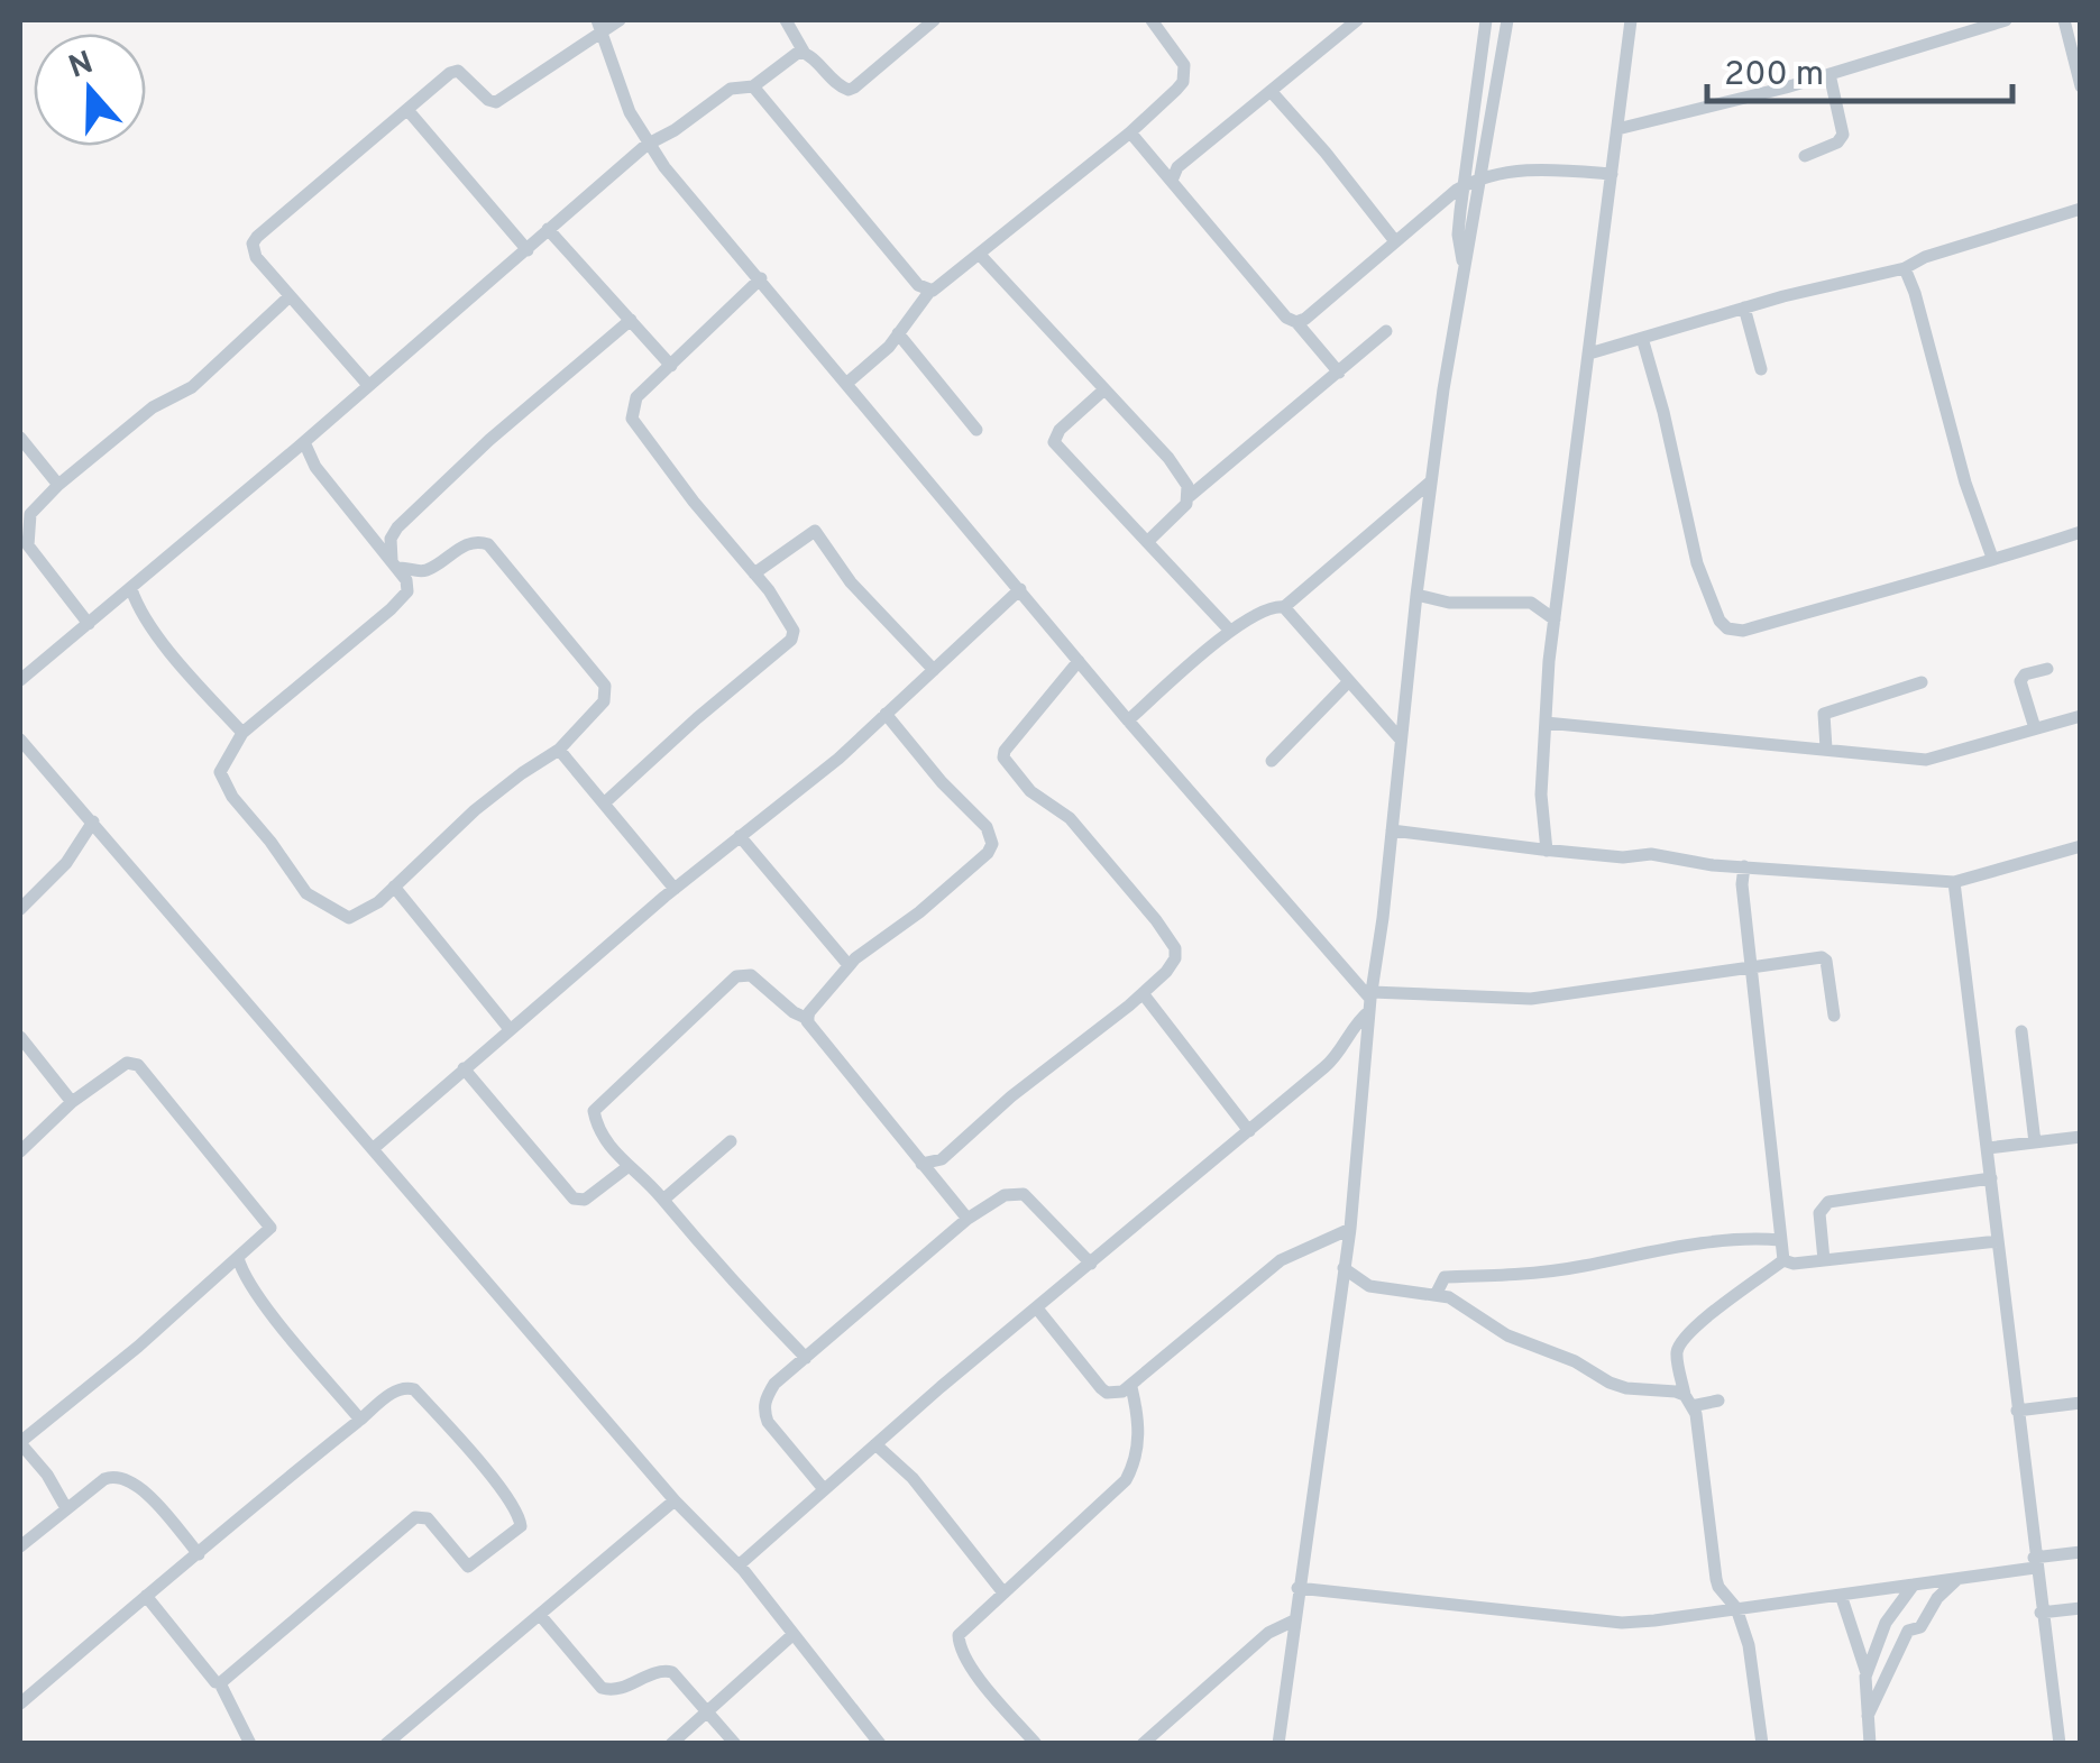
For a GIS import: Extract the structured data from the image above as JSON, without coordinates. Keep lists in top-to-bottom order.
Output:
{
  "scale_bar": "200 m",
  "north": "top"
}
